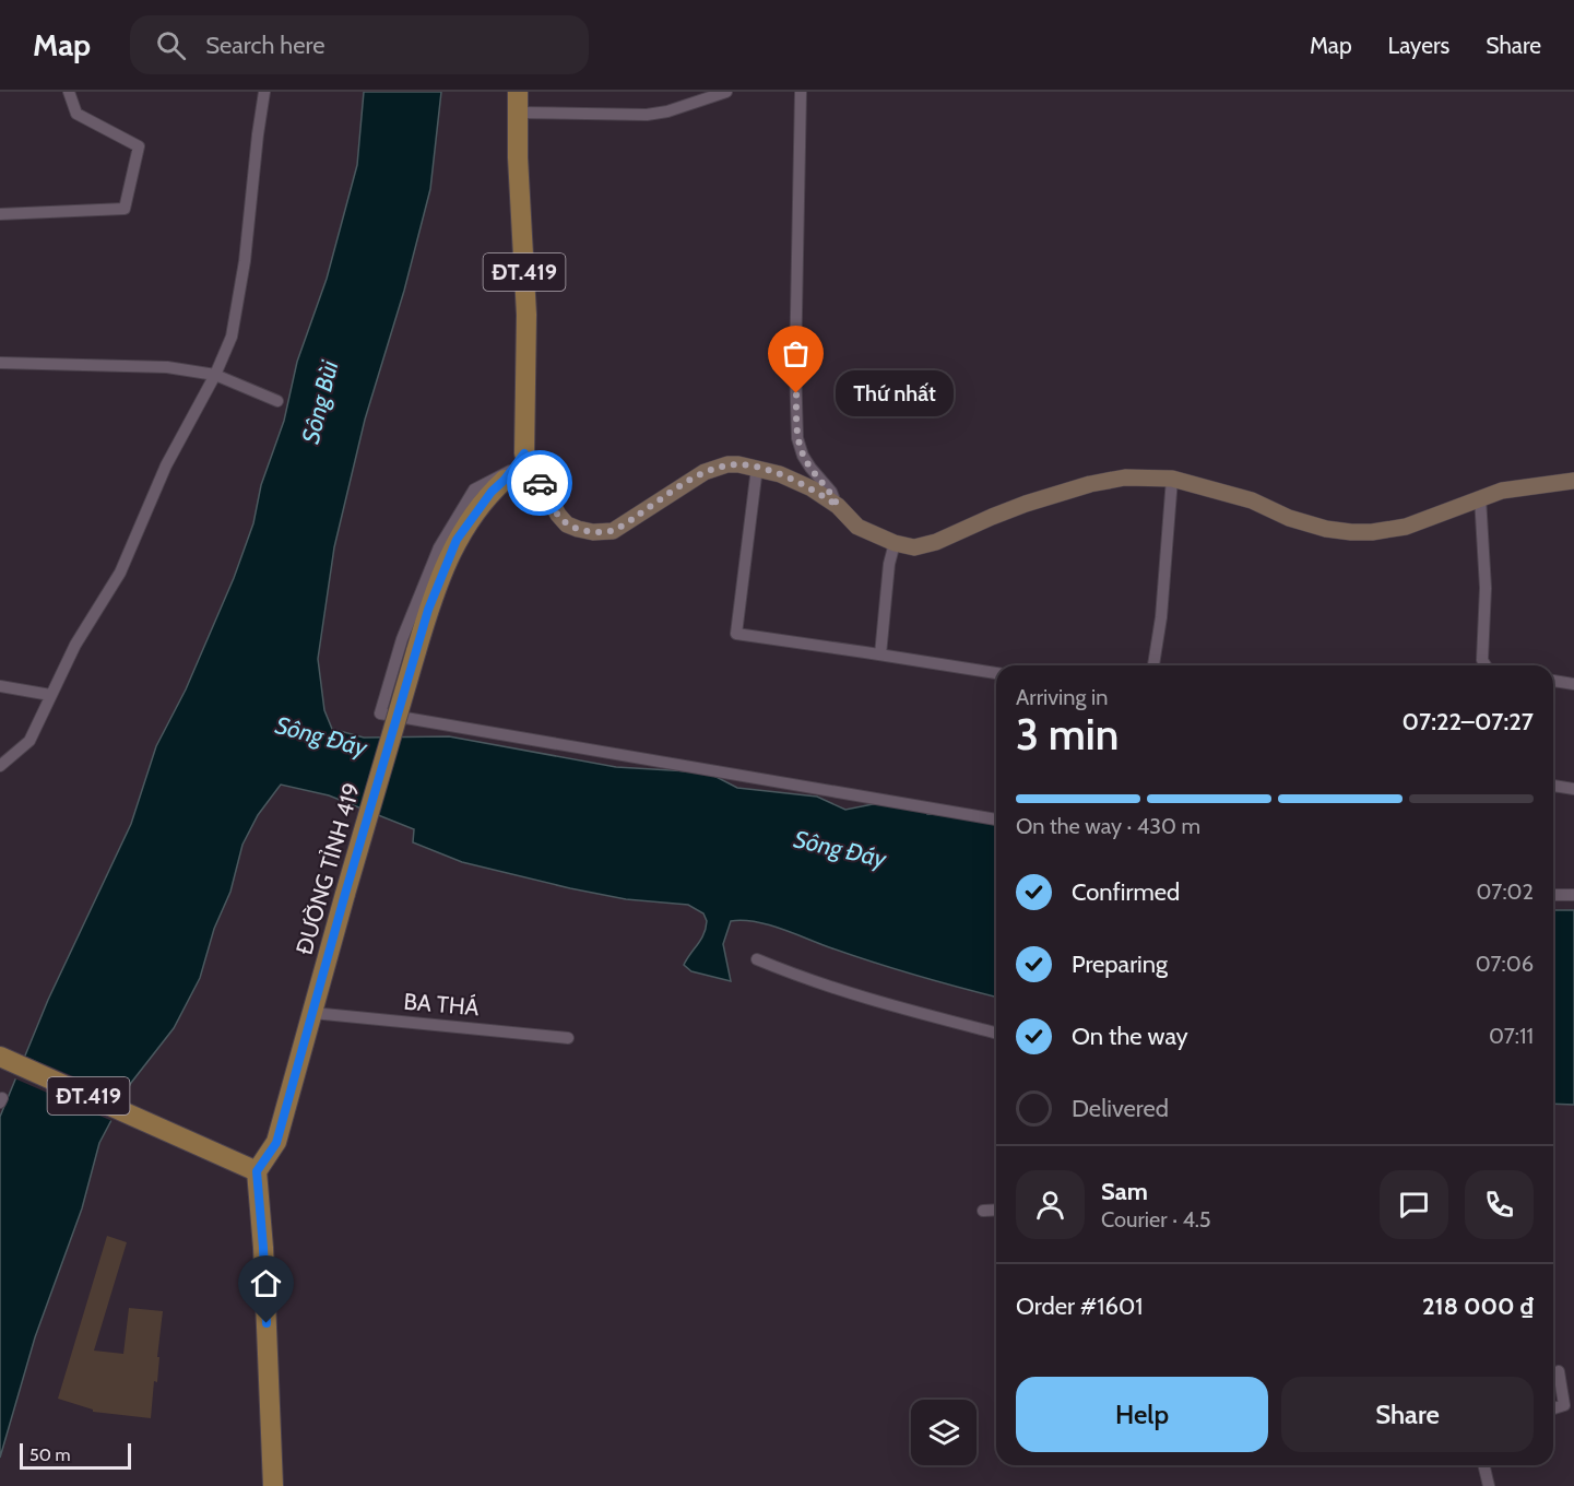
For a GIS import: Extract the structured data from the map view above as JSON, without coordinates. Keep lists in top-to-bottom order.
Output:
{
  "streets": {
    "main road": ["ĐT.419", "ĐƯỜNG TỈNH 419"],
    "street": ["BA THÁ"]
  },
  "crossings": [
    ["ĐT.419", "ĐƯỜNG TỈNH 419"],
    ["ĐƯỜNG TỈNH 419", "BA THÁ"]
  ],
  "water": ["Sông Bùi", "Sông Đáy"],
  "places": ["Thứ nhất"],
  "scale_bar": "50 m",
  "page": {
    "header": "Map",
    "search": "Search here",
    "nav": ["Map", "Layers", "Share"],
    "bubble": "Thứ nhất",
    "heading": ["3 min", "Arriving in", "07:22–07:27"],
    "panel": [
      "Sam",
      "Courier · 4.5",
      "Order #1601",
      "218 000 ₫"
    ],
    "bar": "On the way · 430 m",
    "list": [
      ["Confirmed", "07:02"],
      ["Preparing", "07:06"],
      ["On the way", "07:11"],
      "Delivered"
    ],
    "buttons": ["Help", "Share"],
    "scale": "50 m"
  }
}
